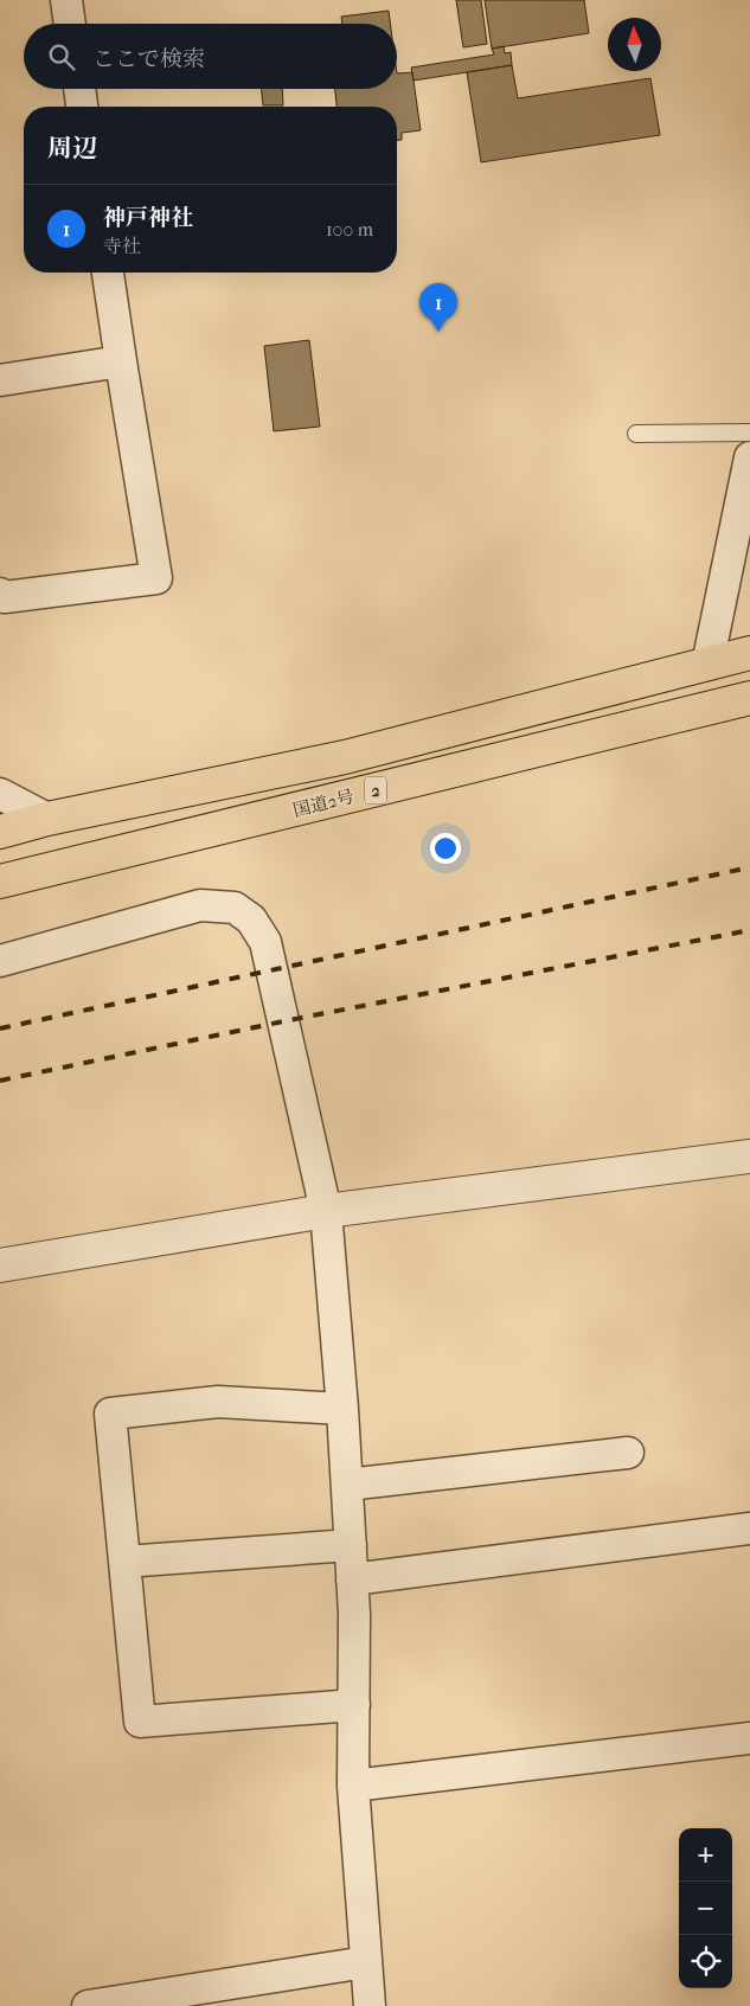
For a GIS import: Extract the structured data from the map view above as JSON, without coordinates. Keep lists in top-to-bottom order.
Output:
{
  "streets": {
    "highway": ["2", "国道2号"]
  },
  "north": "top",
  "page": {
    "search": "ここで検索",
    "heading": "周辺",
    "list": [
      {
        "mark": "1",
        "name": "神戸神社",
        "note": "寺社",
        "value": "100 m"
      }
    ],
    "pins": "1",
    "map_buttons": ["+", "−"]
  }
}
